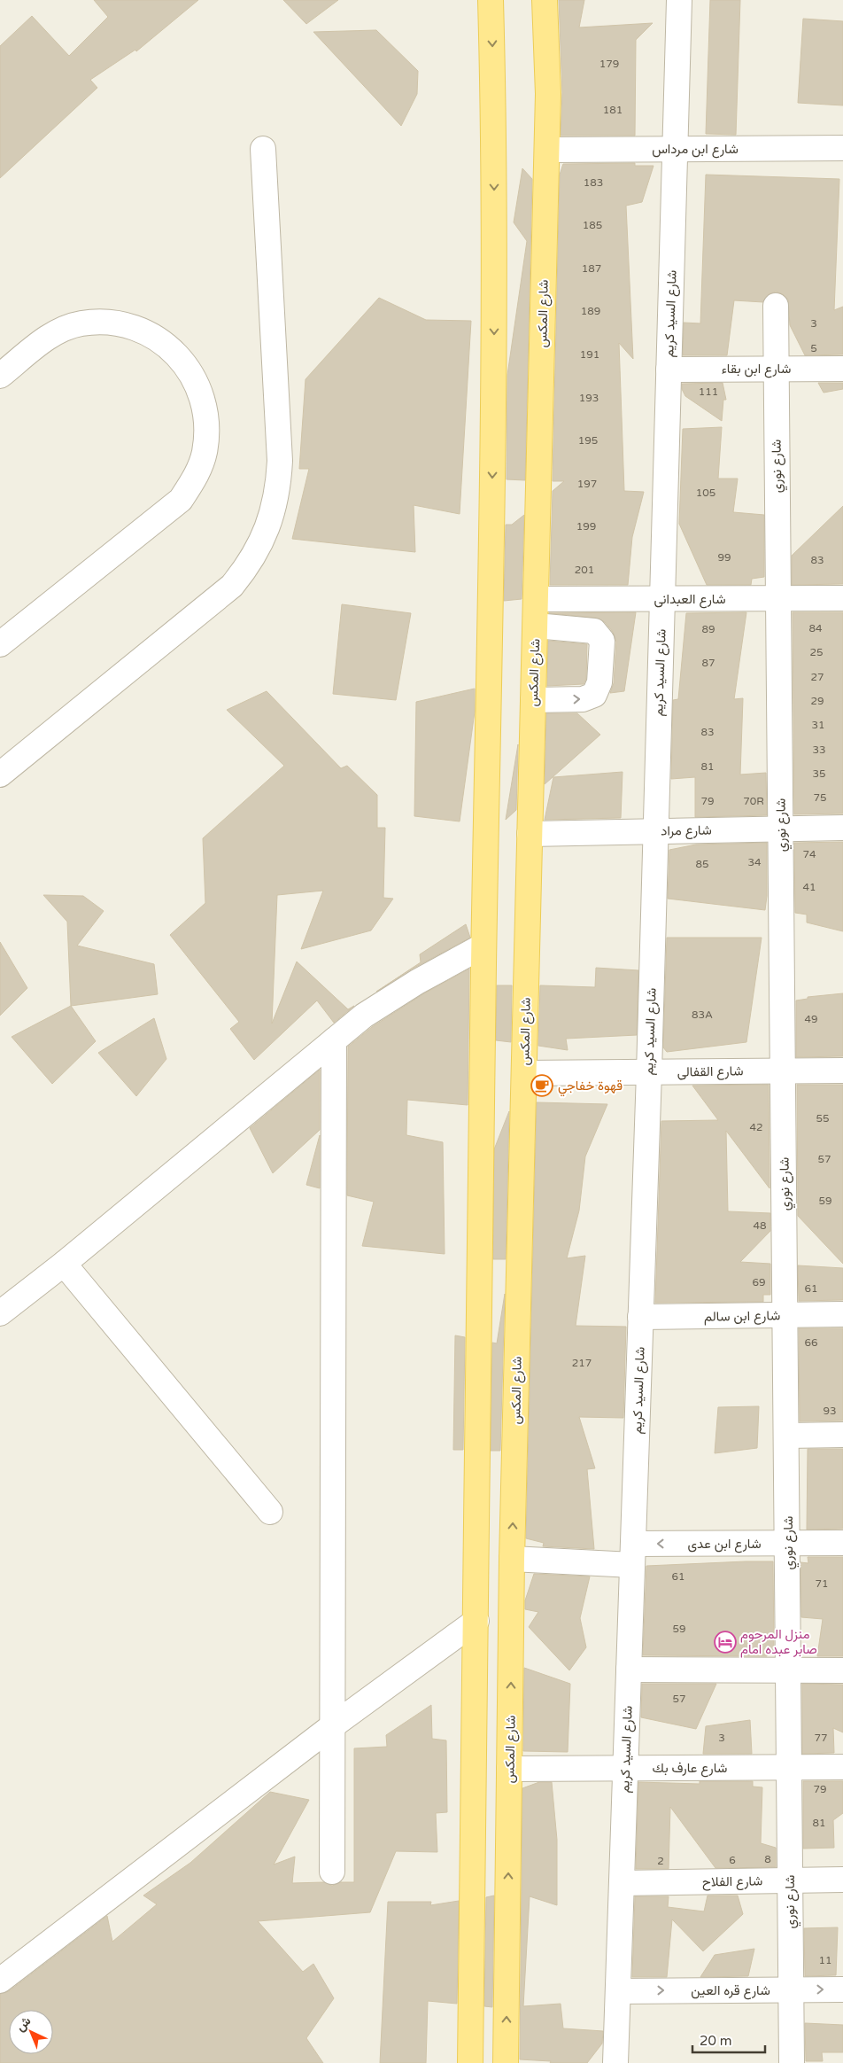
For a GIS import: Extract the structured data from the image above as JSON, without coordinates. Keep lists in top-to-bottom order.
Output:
{
  "streets": {
    "main road": ["شارع المكس"],
    "street": [
      "شارع ابن مرداس",
      "شارع السيد كريم",
      "شارع ابن بقاء",
      "شارع نوري",
      "شارع العبدانى",
      "شارع مراد",
      "شارع القفالى",
      "شارع ابن سالم",
      "شارع ابن عدى",
      "شارع عارف بك",
      "شارع الفلاح",
      "شارع قره العين"
    ]
  },
  "crossings": [
    ["شارع ابن مرداس", "شارع المكس"],
    ["شارع ابن مرداس", "شارع السيد كريم"],
    ["شارع المكس", "شارع العبدانى"],
    ["شارع المكس", "شارع مراد"],
    ["شارع المكس", "شارع القفالى"],
    ["شارع المكس", "شارع ابن عدى"],
    ["شارع المكس", "شارع عارف بك"],
    ["شارع السيد كريم", "شارع ابن بقاء"],
    ["شارع السيد كريم", "شارع العبدانى"],
    ["شارع السيد كريم", "شارع مراد"],
    ["شارع السيد كريم", "شارع القفالى"],
    ["شارع السيد كريم", "شارع ابن سالم"],
    ["شارع السيد كريم", "شارع ابن عدى"],
    ["شارع السيد كريم", "شارع عارف بك"],
    ["شارع السيد كريم", "شارع الفلاح"],
    ["شارع السيد كريم", "شارع قره العين"],
    ["شارع ابن بقاء", "شارع نوري"],
    ["شارع نوري", "شارع العبدانى"],
    ["شارع نوري", "شارع مراد"],
    ["شارع نوري", "شارع القفالى"],
    ["شارع نوري", "شارع ابن سالم"],
    ["شارع نوري", "شارع ابن عدى"],
    ["شارع نوري", "شارع عارف بك"],
    ["شارع نوري", "شارع الفلاح"],
    ["شارع نوري", "شارع قره العين"]
  ],
  "one_way": ["شارع قره العين"],
  "places": {
    "cafe": ["قهوة خفاجي"],
    "hotel": ["منزل المرحوم صابر عبده امام"]
  },
  "house_numbers": [
    "179",
    "181",
    "183",
    "185",
    "187",
    "189",
    "3",
    "5",
    "191",
    "111",
    "193",
    "195",
    "197",
    "105",
    "199",
    "99",
    "83",
    "201",
    "84",
    "89",
    "25",
    "87",
    "27",
    "29",
    "31",
    "83",
    "33",
    "81",
    "35",
    "75",
    "79",
    "70R",
    "74",
    "34",
    "85",
    "41",
    "83A",
    "49",
    "55",
    "42",
    "57",
    "59",
    "48",
    "69",
    "61",
    "66",
    "217",
    "93",
    "61",
    "71",
    "59",
    "57",
    "3",
    "77",
    "79",
    "81",
    "8",
    "6",
    "2",
    "11"
  ],
  "scale_bar": "20 m",
  "north": "top left"
}
